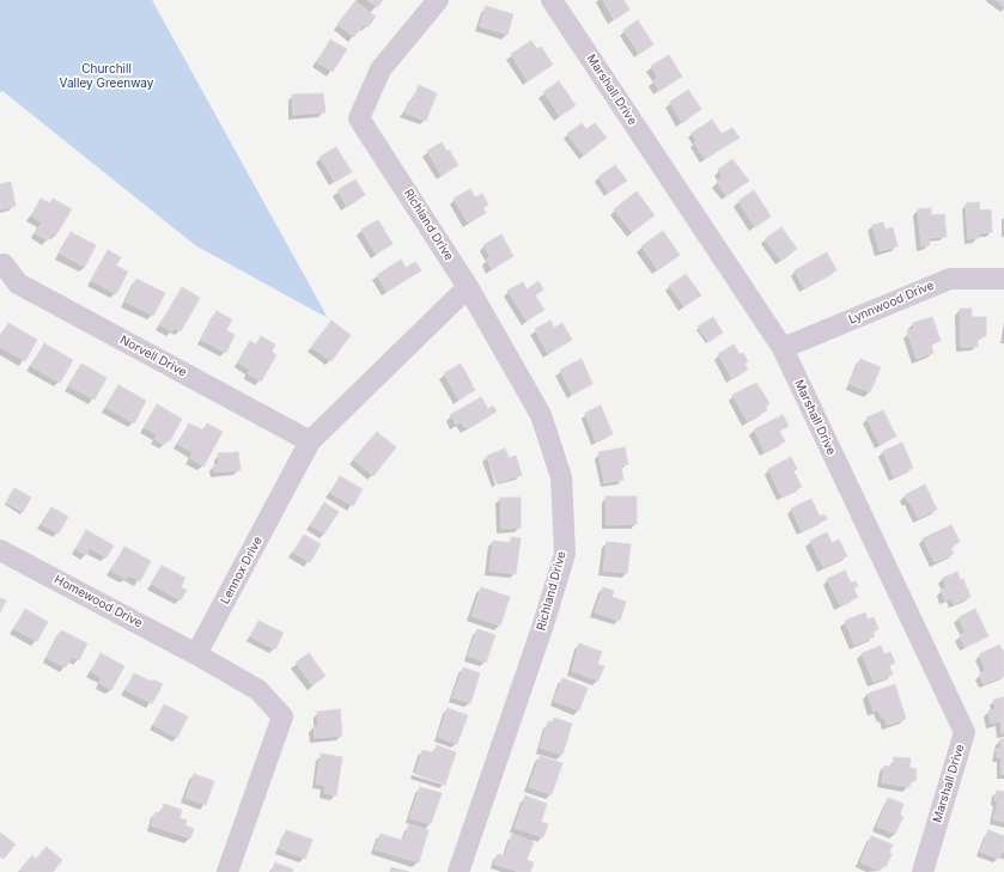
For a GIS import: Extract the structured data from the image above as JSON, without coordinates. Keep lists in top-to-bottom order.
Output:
{
  "streets": {
    "street": [
      "Marshall Drive",
      "Richland Drive",
      "Lynnwood Drive",
      "Norvell Drive",
      "Lennox Drive",
      "Homewood Drive"
    ]
  },
  "crossings": [
    ["Marshall Drive", "Lynnwood Drive"],
    ["Richland Drive", "Lennox Drive"],
    ["Norvell Drive", "Lennox Drive"],
    ["Lennox Drive", "Homewood Drive"]
  ],
  "parks": ["Churchill Valley Greenway"]
}
